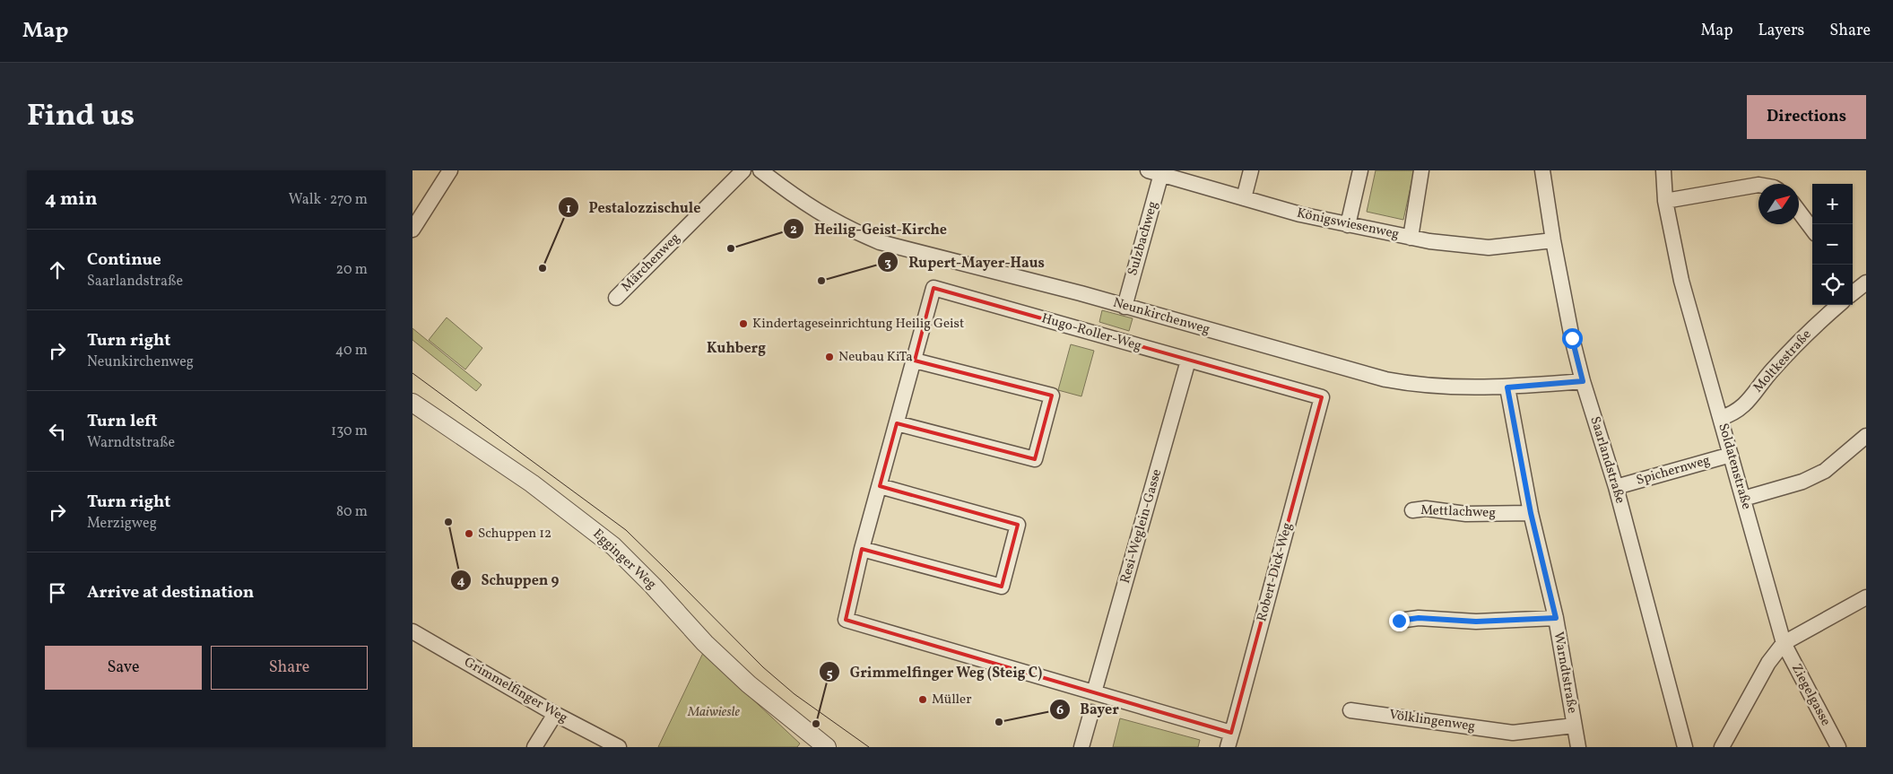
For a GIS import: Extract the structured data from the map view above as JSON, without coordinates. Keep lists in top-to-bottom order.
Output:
{
  "streets": {
    "street": [
      "Königswiesenweg",
      "Sulzbachweg",
      "Märchenweg",
      "Neunkirchenweg",
      "Hugo-Roller-Weg",
      "Moltkestraße",
      "Saarlandstraße",
      "Soldatenstraße",
      "Spichernweg",
      "Mettlachweg",
      "Resi-Weglein-Gasse",
      "Egginger Weg",
      "Robert-Dick-Weg",
      "Warndtstraße",
      "Grimmelfinger Weg",
      "Ziegelgasse",
      "Völklingenweg"
    ]
  },
  "crossings": [
    ["Königswiesenweg", "Sulzbachweg"],
    ["Königswiesenweg", "Saarlandstraße"],
    ["Sulzbachweg", "Neunkirchenweg"],
    ["Neunkirchenweg", "Saarlandstraße"],
    ["Neunkirchenweg", "Warndtstraße"],
    ["Hugo-Roller-Weg", "Resi-Weglein-Gasse"],
    ["Hugo-Roller-Weg", "Robert-Dick-Weg"],
    ["Moltkestraße", "Soldatenstraße"],
    ["Saarlandstraße", "Spichernweg"],
    ["Soldatenstraße", "Spichernweg"],
    ["Soldatenstraße", "Ziegelgasse"],
    ["Mettlachweg", "Warndtstraße"],
    ["Warndtstraße", "Völklingenweg"]
  ],
  "districts": ["Kuhberg"],
  "parks": ["Maiwiesle"],
  "places": [
    "Heilig-Geist-Kirche",
    "Pestalozzischule",
    "Rupert-Mayer-Haus",
    "Kindertageseinrichtung Heilig Geist",
    "Neubau KiTa",
    "Schuppen 9",
    "Schuppen 12",
    "Müller",
    "Bayer",
    "Grimmelfinger Weg (Steig C)"
  ],
  "north": "top right",
  "page": {
    "header": "Map",
    "nav": ["Map", "Layers", "Share"],
    "title": "Find us",
    "buttons": [
      "Directions",
      ["Save", "Share"]
    ],
    "heading": ["4 min", "Walk · 270 m"],
    "map_buttons": ["+", "−"],
    "list": [
      ["Continue", "Saarlandstraße", "20 m"],
      ["Turn right", "Neunkirchenweg", "40 m"],
      ["Turn left", "Warndtstraße", "130 m"],
      ["Turn right", "Merzigweg", "80 m"],
      "Arrive at destination"
    ]
  }
}
